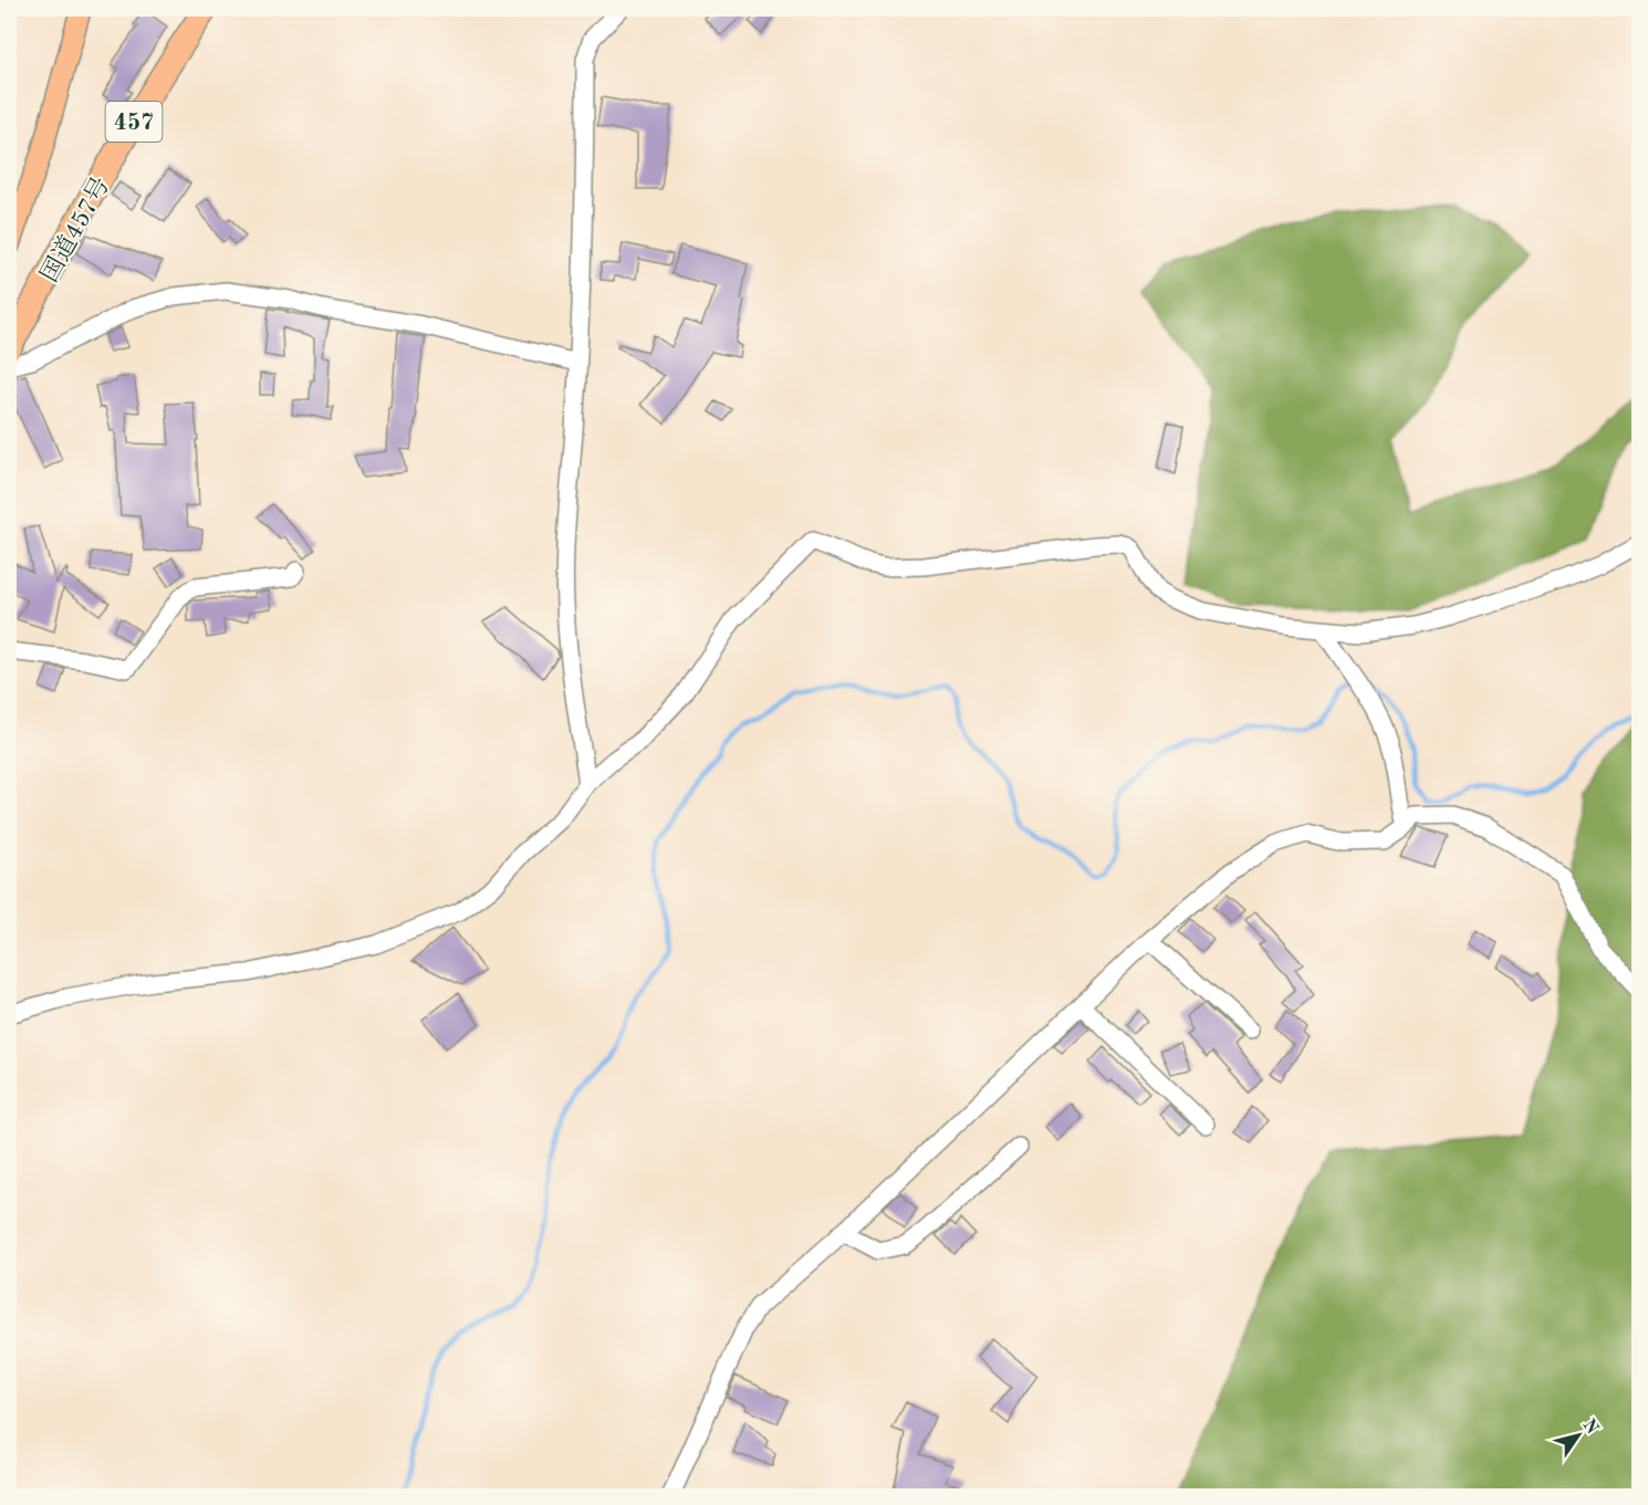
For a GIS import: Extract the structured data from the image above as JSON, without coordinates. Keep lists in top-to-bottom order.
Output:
{
  "streets": {
    "highway": ["457", "国道457号"]
  },
  "north": "top right"
}
